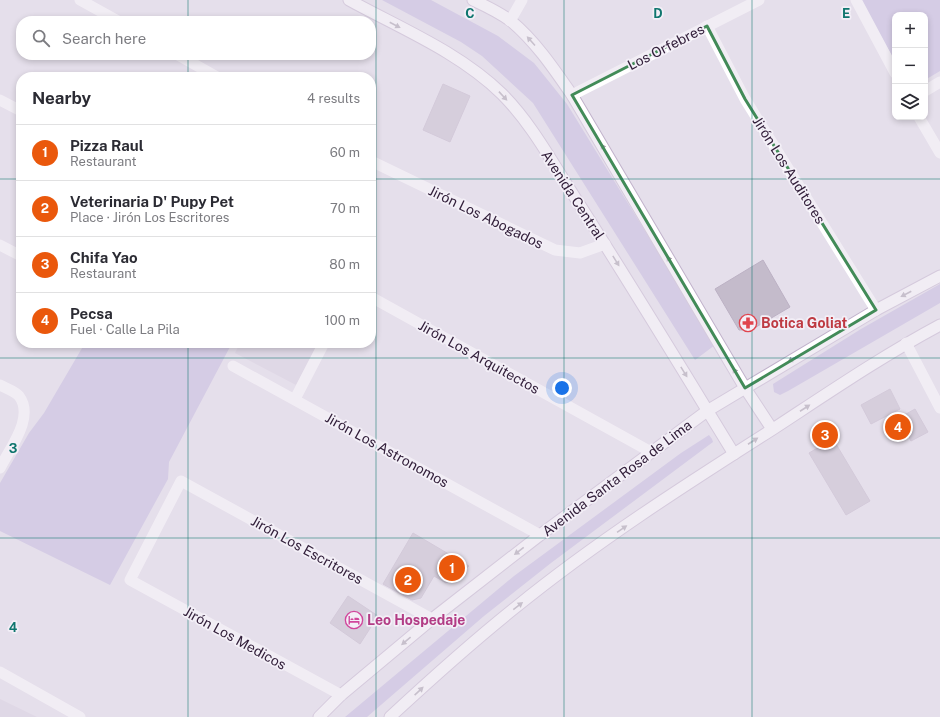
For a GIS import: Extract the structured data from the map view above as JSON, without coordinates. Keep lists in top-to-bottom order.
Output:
{
  "streets": {
    "street": [
      "Los Orfebres",
      "Jirón Los Auditores",
      "Avenida Central",
      "Jirón Los Abogados",
      "Jirón Los Arquitectos",
      "Jirón Los Astronomos",
      "Avenida Santa Rosa de Lima",
      "Jirón Los Escritores",
      "Jirón Los Medicos"
    ]
  },
  "crossings": [
    ["Los Orfebres", "Jirón Los Auditores"],
    ["Jirón Los Auditores", "Avenida Santa Rosa de Lima"],
    ["Avenida Central", "Jirón Los Abogados"],
    ["Avenida Central", "Avenida Santa Rosa de Lima"],
    ["Jirón Los Arquitectos", "Avenida Santa Rosa de Lima"],
    ["Jirón Los Astronomos", "Avenida Santa Rosa de Lima"],
    ["Avenida Santa Rosa de Lima", "Jirón Los Escritores"],
    ["Avenida Santa Rosa de Lima", "Jirón Los Medicos"],
    ["Jirón Los Escritores", "Jirón Los Medicos"]
  ],
  "places": {
    "pharmacy": ["Botica Goliat"],
    "hotel": ["Leo Hospedaje"]
  },
  "page": {
    "map_buttons": ["+", "−"],
    "search": "Search here",
    "heading": ["Nearby", "4 results"],
    "list": [
      {
        "mark": "1",
        "name": "Pizza Raul",
        "note": "Restaurant",
        "value": "60 m"
      },
      {
        "mark": "2",
        "name": "Veterinaria D' Pupy Pet",
        "note": "Place · Jirón Los Escritores",
        "value": "70 m"
      },
      {
        "mark": "3",
        "name": "Chifa Yao",
        "note": "Restaurant",
        "value": "80 m"
      },
      {
        "mark": "4",
        "name": "Pecsa",
        "note": "Fuel · Calle La Pila",
        "value": "100 m"
      }
    ],
    "pins": [
      "4",
      "3",
      "1",
      "2"
    ]
  },
  "grid": {
    "columns": ["C", "D", "E"],
    "rows": ["3", "4"]
  }
}
